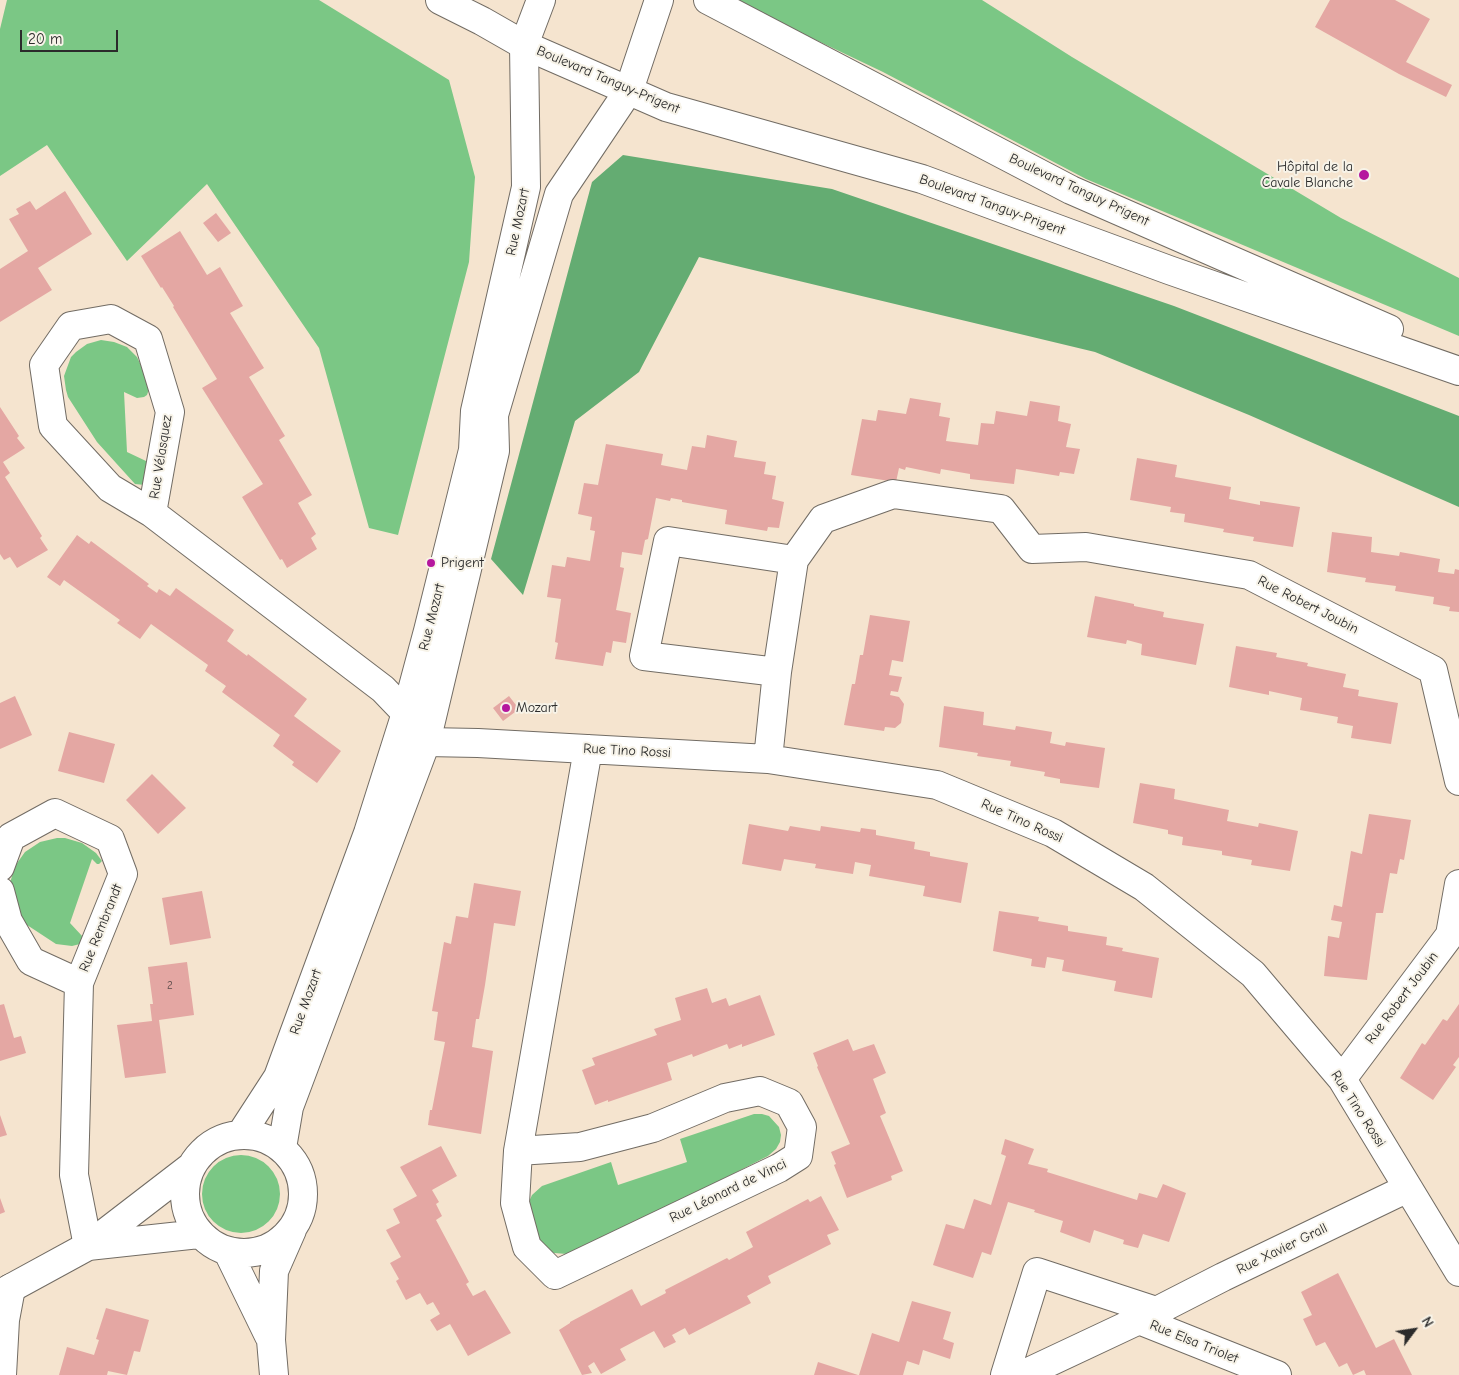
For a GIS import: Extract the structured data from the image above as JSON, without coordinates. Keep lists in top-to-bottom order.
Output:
{
  "streets": {
    "street": [
      "Boulevard Tanguy-Prigent",
      "Boulevard Tanguy Prigent",
      "Rue Mozart",
      "Rue Vélasquez",
      "Rue Robert Joubin",
      "Rue Tino Rossi",
      "Rue Rembrandt",
      "Rue Léonard de Vinci",
      "Rue Xavier Grall",
      "Rue Elsa Triolet"
    ]
  },
  "crossings": [
    ["Boulevard Tanguy-Prigent", "Rue Mozart"],
    ["Rue Mozart", "Rue Vélasquez"],
    ["Rue Mozart", "Rue Tino Rossi"],
    ["Rue Robert Joubin", "Rue Tino Rossi"],
    ["Rue Tino Rossi", "Rue Léonard de Vinci"],
    ["Rue Tino Rossi", "Rue Xavier Grall"],
    ["Rue Xavier Grall", "Rue Elsa Triolet"]
  ],
  "places": ["Hôpital de la Cavale Blanche", "Prigent", "Mozart"],
  "house_numbers": ["2"],
  "scale_bar": "20 m",
  "north": "top right"
}
